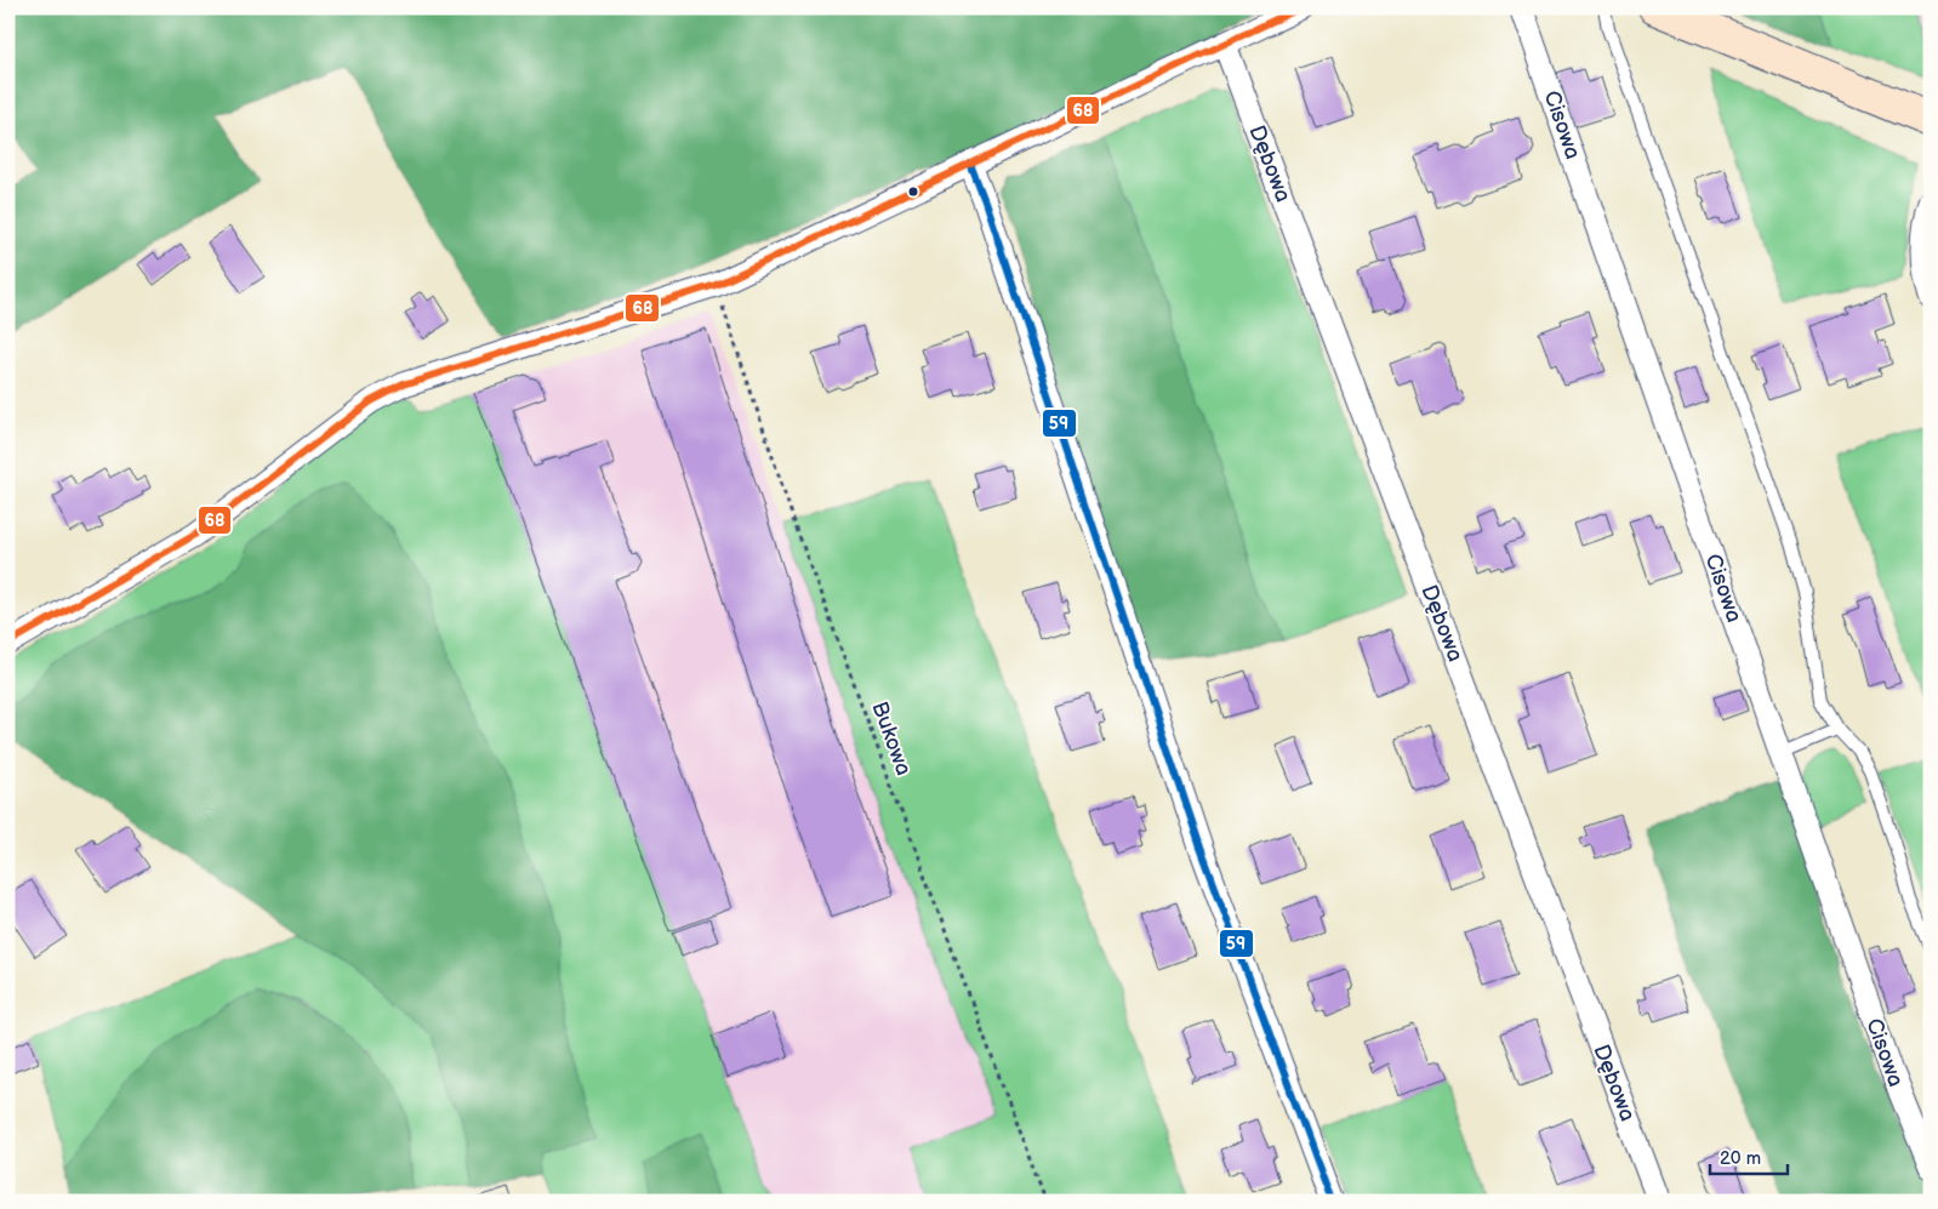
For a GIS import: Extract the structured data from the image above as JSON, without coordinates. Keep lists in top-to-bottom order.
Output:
{
  "streets": {
    "street": ["Cisowa", "Dębowa"],
    "path": ["Bukowa"]
  },
  "lines": ["transit line 68", "transit line 59"],
  "scale_bar": "20 m"
}
